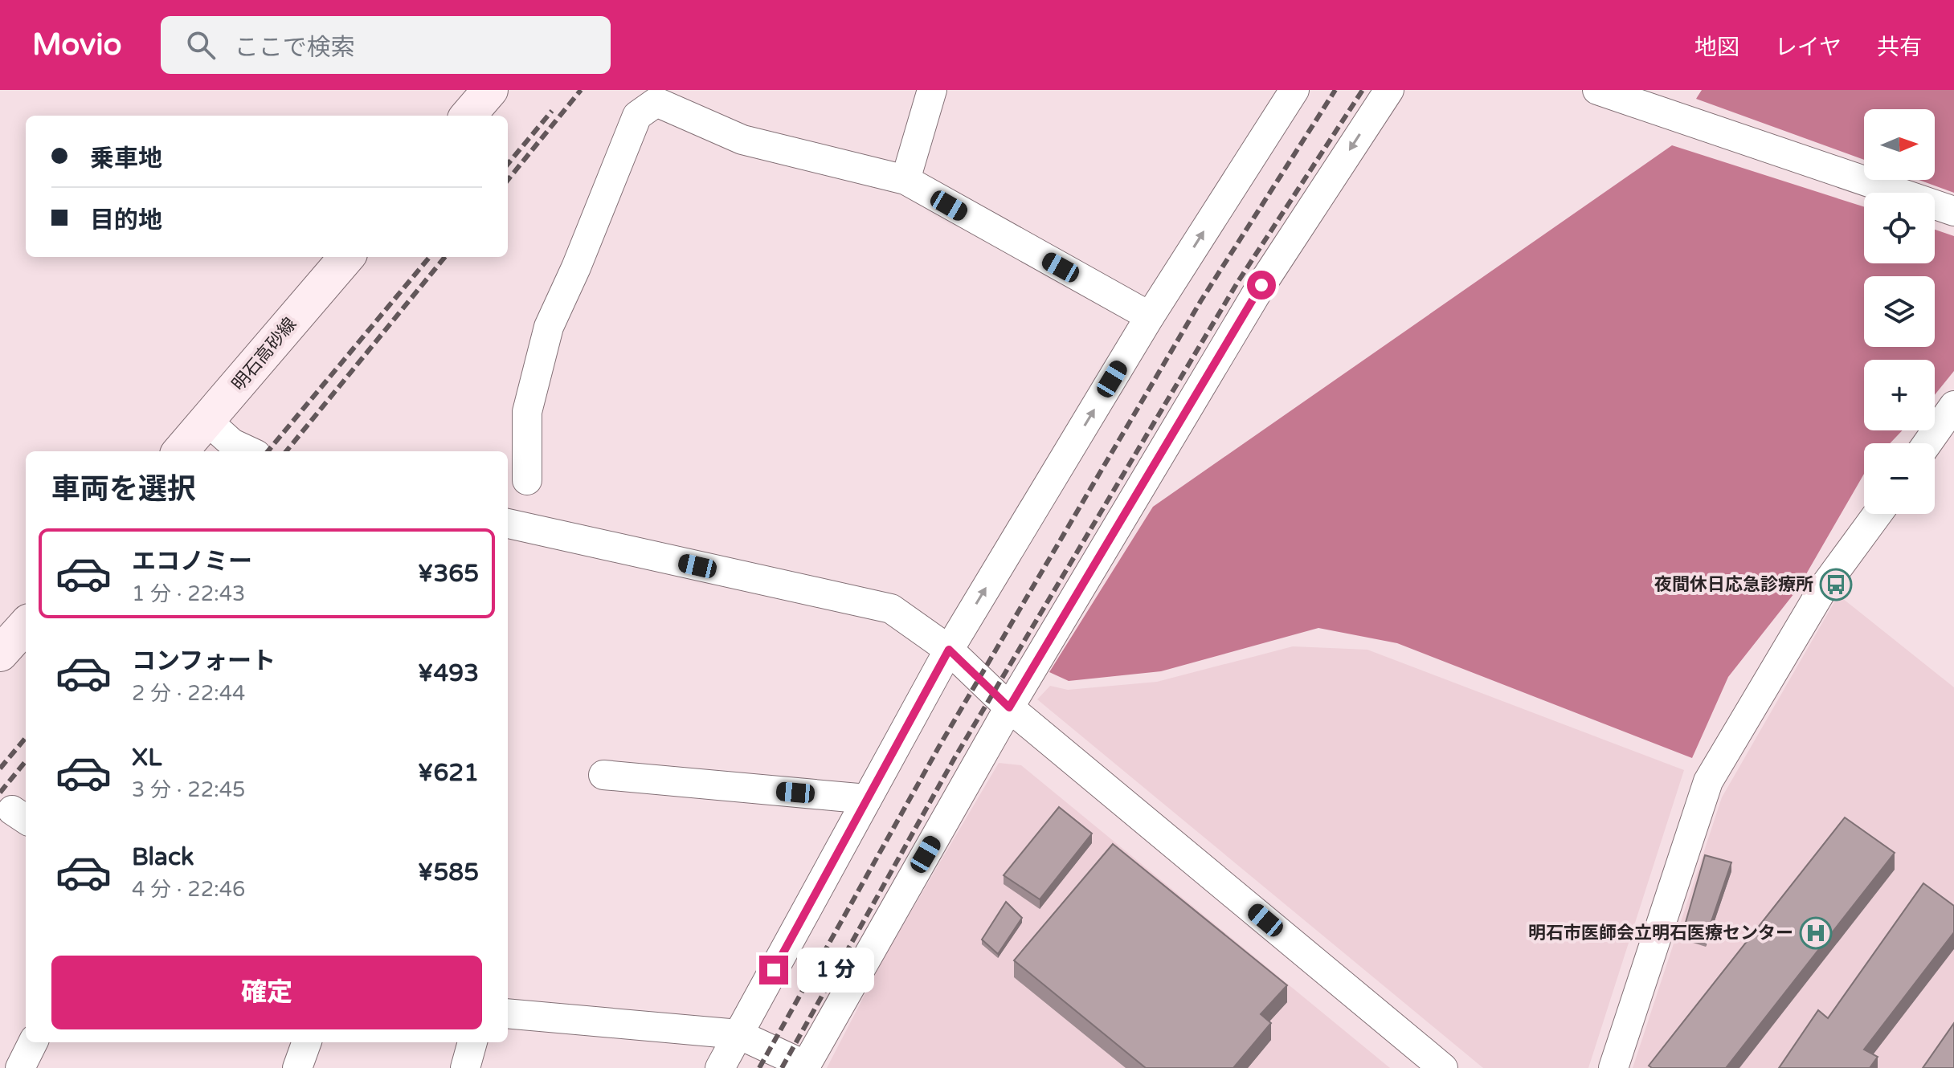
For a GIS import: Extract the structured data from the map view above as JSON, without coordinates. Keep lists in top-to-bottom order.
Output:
{
  "streets": {
    "main road": ["明石高砂線"]
  },
  "places": {
    "bus stop": ["夜間休日応急診療所"],
    "hospital": ["明石市医師会立明石医療センター"]
  },
  "north": "right",
  "page": {
    "header": "Movio",
    "search": "ここで検索",
    "nav": ["地図", "レイヤ", "共有"],
    "map_buttons": ["+", "−"],
    "banner": ["乗車地", "目的地"],
    "heading": "車両を選択",
    "list": [
      {
        "name": "エコノミー",
        "note": "1 分 · 22:43",
        "value": "¥365"
      },
      {
        "name": "コンフォート",
        "note": "2 分 · 22:44",
        "value": "¥493"
      },
      {
        "name": "XL",
        "note": "3 分 · 22:45",
        "value": "¥621"
      },
      {
        "name": "Black",
        "note": "4 分 · 22:46",
        "value": "¥585"
      }
    ],
    "buttons": "確定",
    "bubble": "1 分"
  }
}
